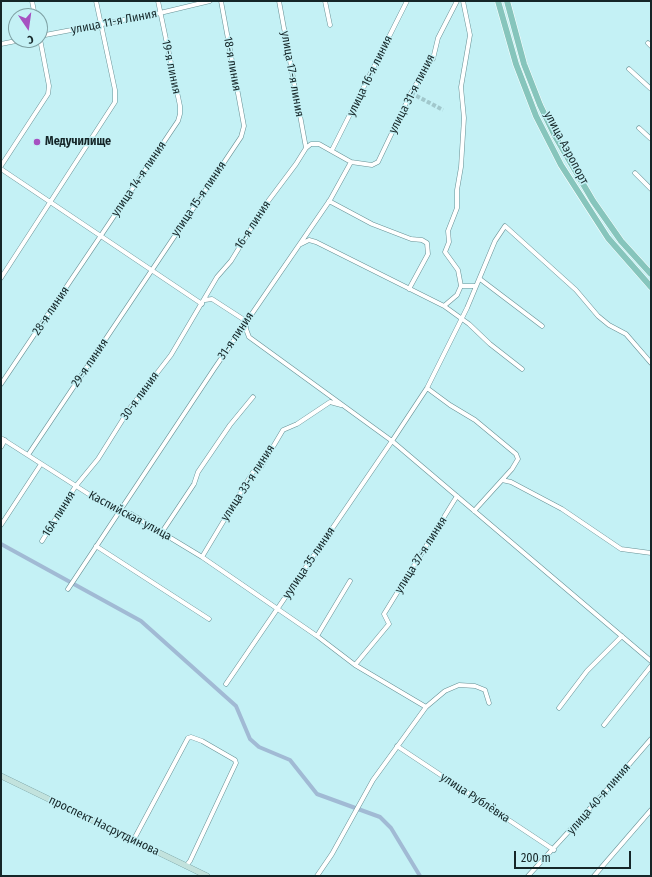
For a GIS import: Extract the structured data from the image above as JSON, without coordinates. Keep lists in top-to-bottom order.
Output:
{
  "streets": {
    "main road": ["улица Аэропорт", "проспект Насрутдинова"],
    "street": [
      "улица 11-я Линия",
      "18-я линия",
      "19-я линия",
      "улица 17-я линия",
      "улица 16-я линия",
      "улица 31-я линия",
      "улица 14-я линия",
      "улица 15-я линия",
      "16-я линия",
      "28-я линия",
      "31-я линия",
      "29-я линия",
      "30-я линия",
      "улица 33-я линия",
      "16А линия",
      "Каспийская улица",
      "улица 37-я линия",
      "уулица 35 линия",
      "улица Рублёвка",
      "улица 40-я линия"
    ]
  },
  "crossings": [
    ["улица 11-я Линия", "19-я линия"],
    ["18-я линия", "улица 15-я линия"],
    ["19-я линия", "улица 14-я линия"],
    ["улица 17-я линия", "16-я линия"],
    ["улица 31-я линия", "31-я линия"],
    ["улица 14-я линия", "28-я линия"],
    ["улица 15-я линия", "29-я линия"],
    ["16-я линия", "30-я линия"],
    ["31-я линия", "Каспийская улица"],
    ["29-я линия", "Каспийская улица"],
    ["30-я линия", "16А линия"],
    ["30-я линия", "Каспийская улица"],
    ["улица 33-я линия", "Каспийская улица"],
    ["16А линия", "Каспийская улица"],
    ["Каспийская улица", "улица 37-я линия"],
    ["Каспийская улица", "уулица 35 линия"],
    ["улица Рублёвка", "улица 40-я линия"]
  ],
  "places": ["Медучилище"],
  "scale_bar": "200 m",
  "north": "bottom"
}
